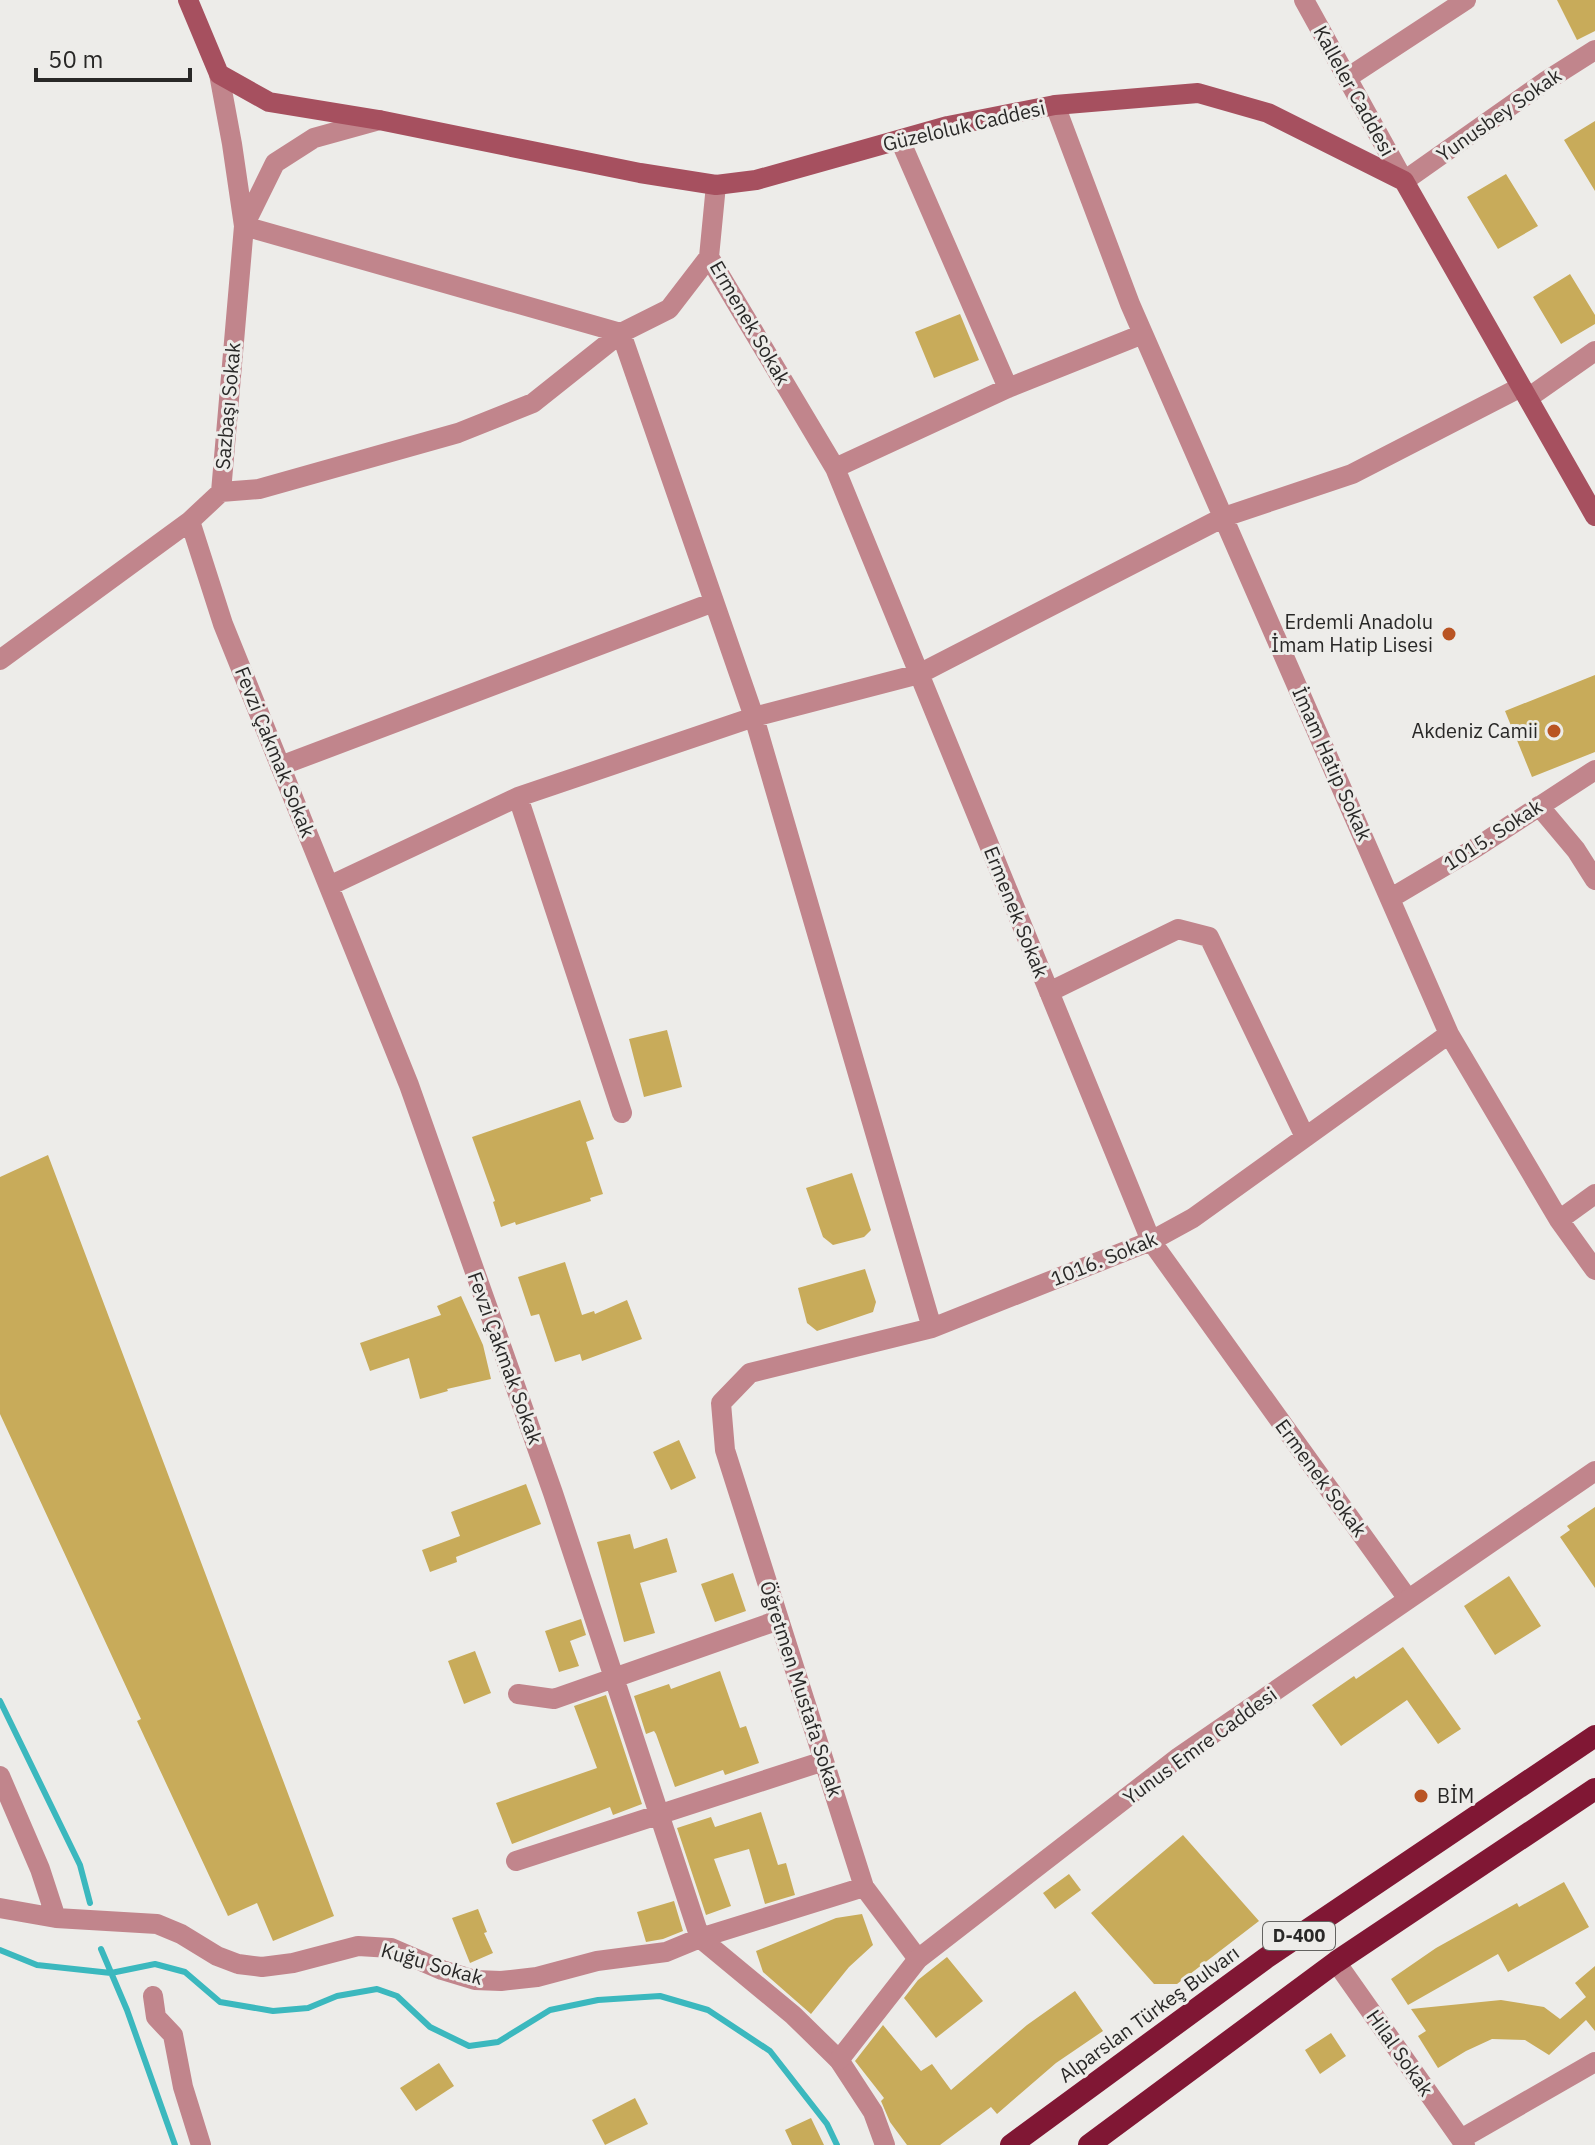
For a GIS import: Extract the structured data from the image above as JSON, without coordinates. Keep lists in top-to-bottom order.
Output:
{
  "streets": {
    "highway": ["D-400", "Alparslan Türkeş Bulvarı"],
    "main road": ["Güzeloluk Caddesi"],
    "street": [
      "Kalleler Caddesi",
      "Yunusbey Sokak",
      "Ermenek Sokak",
      "Sazbaşı Sokak",
      "Fevzi Çakmak Sokak",
      "İmam Hatip Sokak",
      "1015. Sokak",
      "1016. Sokak",
      "Öğretmen Mustafa Sokak",
      "Yunus Emre Caddesi",
      "Kuğu Sokak",
      "Hilal Sokak"
    ]
  },
  "crossings": [
    ["Kalleler Caddesi", "Yunusbey Sokak"],
    ["Kalleler Caddesi", "Güzeloluk Caddesi"],
    ["Yunusbey Sokak", "Güzeloluk Caddesi"],
    ["Güzeloluk Caddesi", "Ermenek Sokak"],
    ["Güzeloluk Caddesi", "Sazbaşı Sokak"],
    ["Güzeloluk Caddesi", "İmam Hatip Sokak"],
    ["Ermenek Sokak", "1016. Sokak"],
    ["Ermenek Sokak", "Yunus Emre Caddesi"],
    ["Sazbaşı Sokak", "Fevzi Çakmak Sokak"],
    ["Fevzi Çakmak Sokak", "Kuğu Sokak"],
    ["İmam Hatip Sokak", "1015. Sokak"],
    ["İmam Hatip Sokak", "1016. Sokak"],
    ["1016. Sokak", "Öğretmen Mustafa Sokak"],
    ["Öğretmen Mustafa Sokak", "Yunus Emre Caddesi"],
    ["Öğretmen Mustafa Sokak", "Kuğu Sokak"],
    ["D-400", "Hilal Sokak"]
  ],
  "places": ["Erdemli Anadolu İmam Hatip Lisesi", "Akdeniz Camii", "BİM"],
  "scale_bar": "50 m"
}
